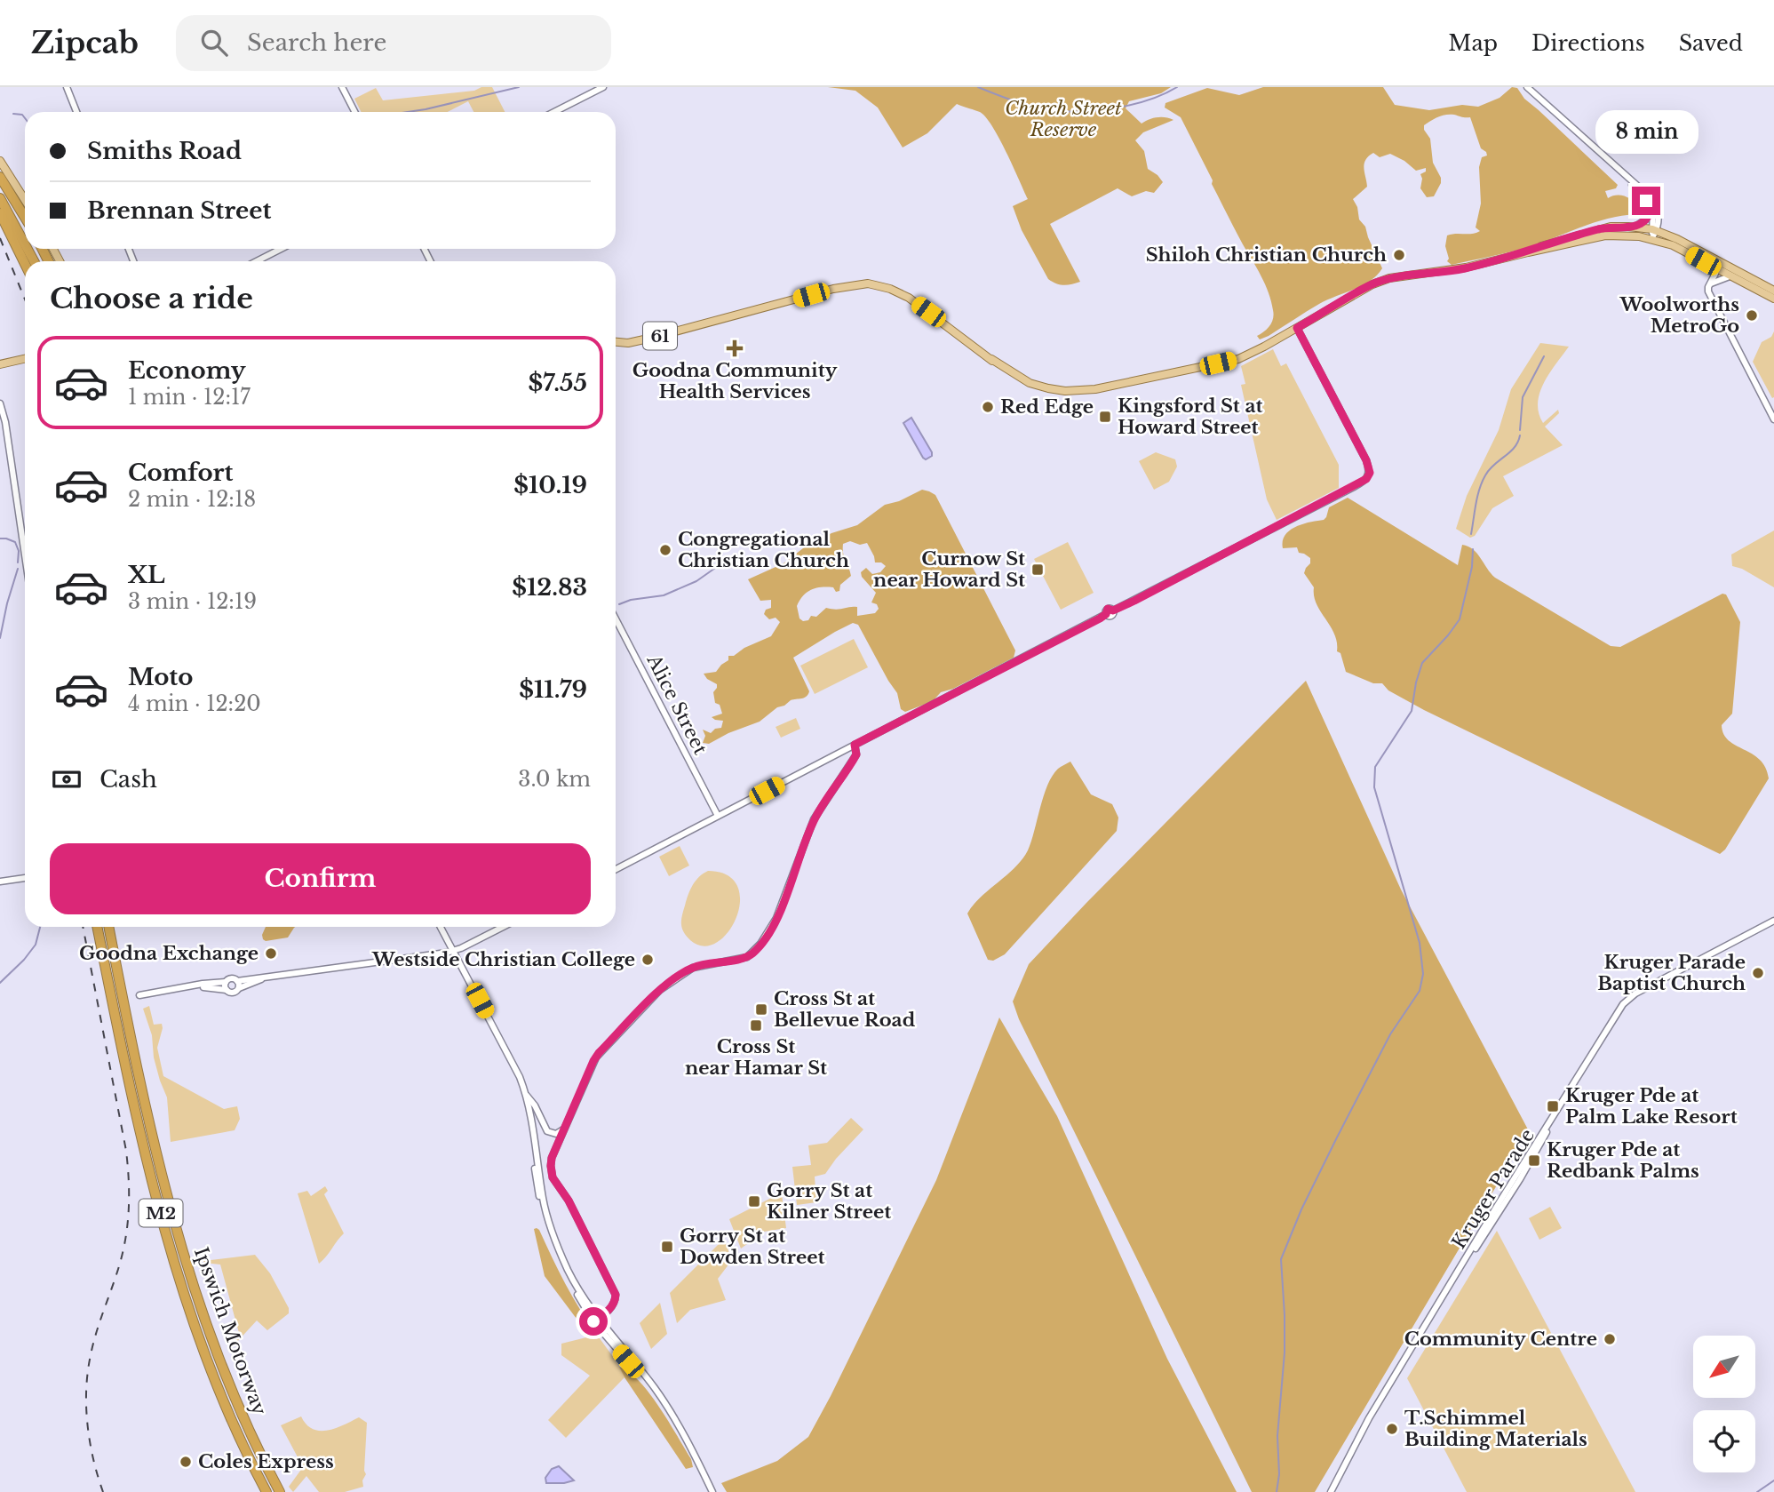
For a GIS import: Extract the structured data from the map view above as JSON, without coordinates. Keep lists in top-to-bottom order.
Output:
{
  "streets": {
    "highway": ["M2", "Ipswich Motorway"],
    "main road": ["61"],
    "street": ["Alice Street", "Kruger Parade"]
  },
  "parks": ["Church Street Reserve"],
  "places": {
    "other": [
      "Shiloh Christian Church",
      "Woolworths MetroGo",
      "Red Edge",
      "Congregational Christian Church",
      "Goodna Exchange",
      "Westside Christian College",
      "Kruger Parade Baptist Church",
      "Community Centre",
      "T.Schimmel Building Materials",
      "Coles Express"
    ],
    "health": ["Goodna Community Health Services"],
    "transit": [
      "Kingsford St at Howard Street",
      "Curnow St near Howard St",
      "Cross St at Bellevue Road",
      "Cross St near Hamar St",
      "Kruger Pde at Palm Lake Resort",
      "Kruger Pde at Redbank Palms",
      "Gorry St at Kilner Street",
      "Gorry St at Dowden Street"
    ]
  },
  "north": "bottom left",
  "page": {
    "header": "Zipcab",
    "search": "Search here",
    "nav": ["Map", "Directions", "Saved"],
    "bubble": "8 min",
    "banner": ["Smiths Road", "Brennan Street"],
    "heading": "Choose a ride",
    "list": [
      {
        "name": "Economy",
        "note": "1 min · 12:17",
        "value": "$7.55"
      },
      {
        "name": "Comfort",
        "note": "2 min · 12:18",
        "value": "$10.19"
      },
      {
        "name": "XL",
        "note": "3 min · 12:19",
        "value": "$12.83"
      },
      {
        "name": "Moto",
        "note": "4 min · 12:20",
        "value": "$11.79"
      }
    ],
    "pay": ["Cash", "3.0 km"],
    "buttons": "Confirm"
  }
}
